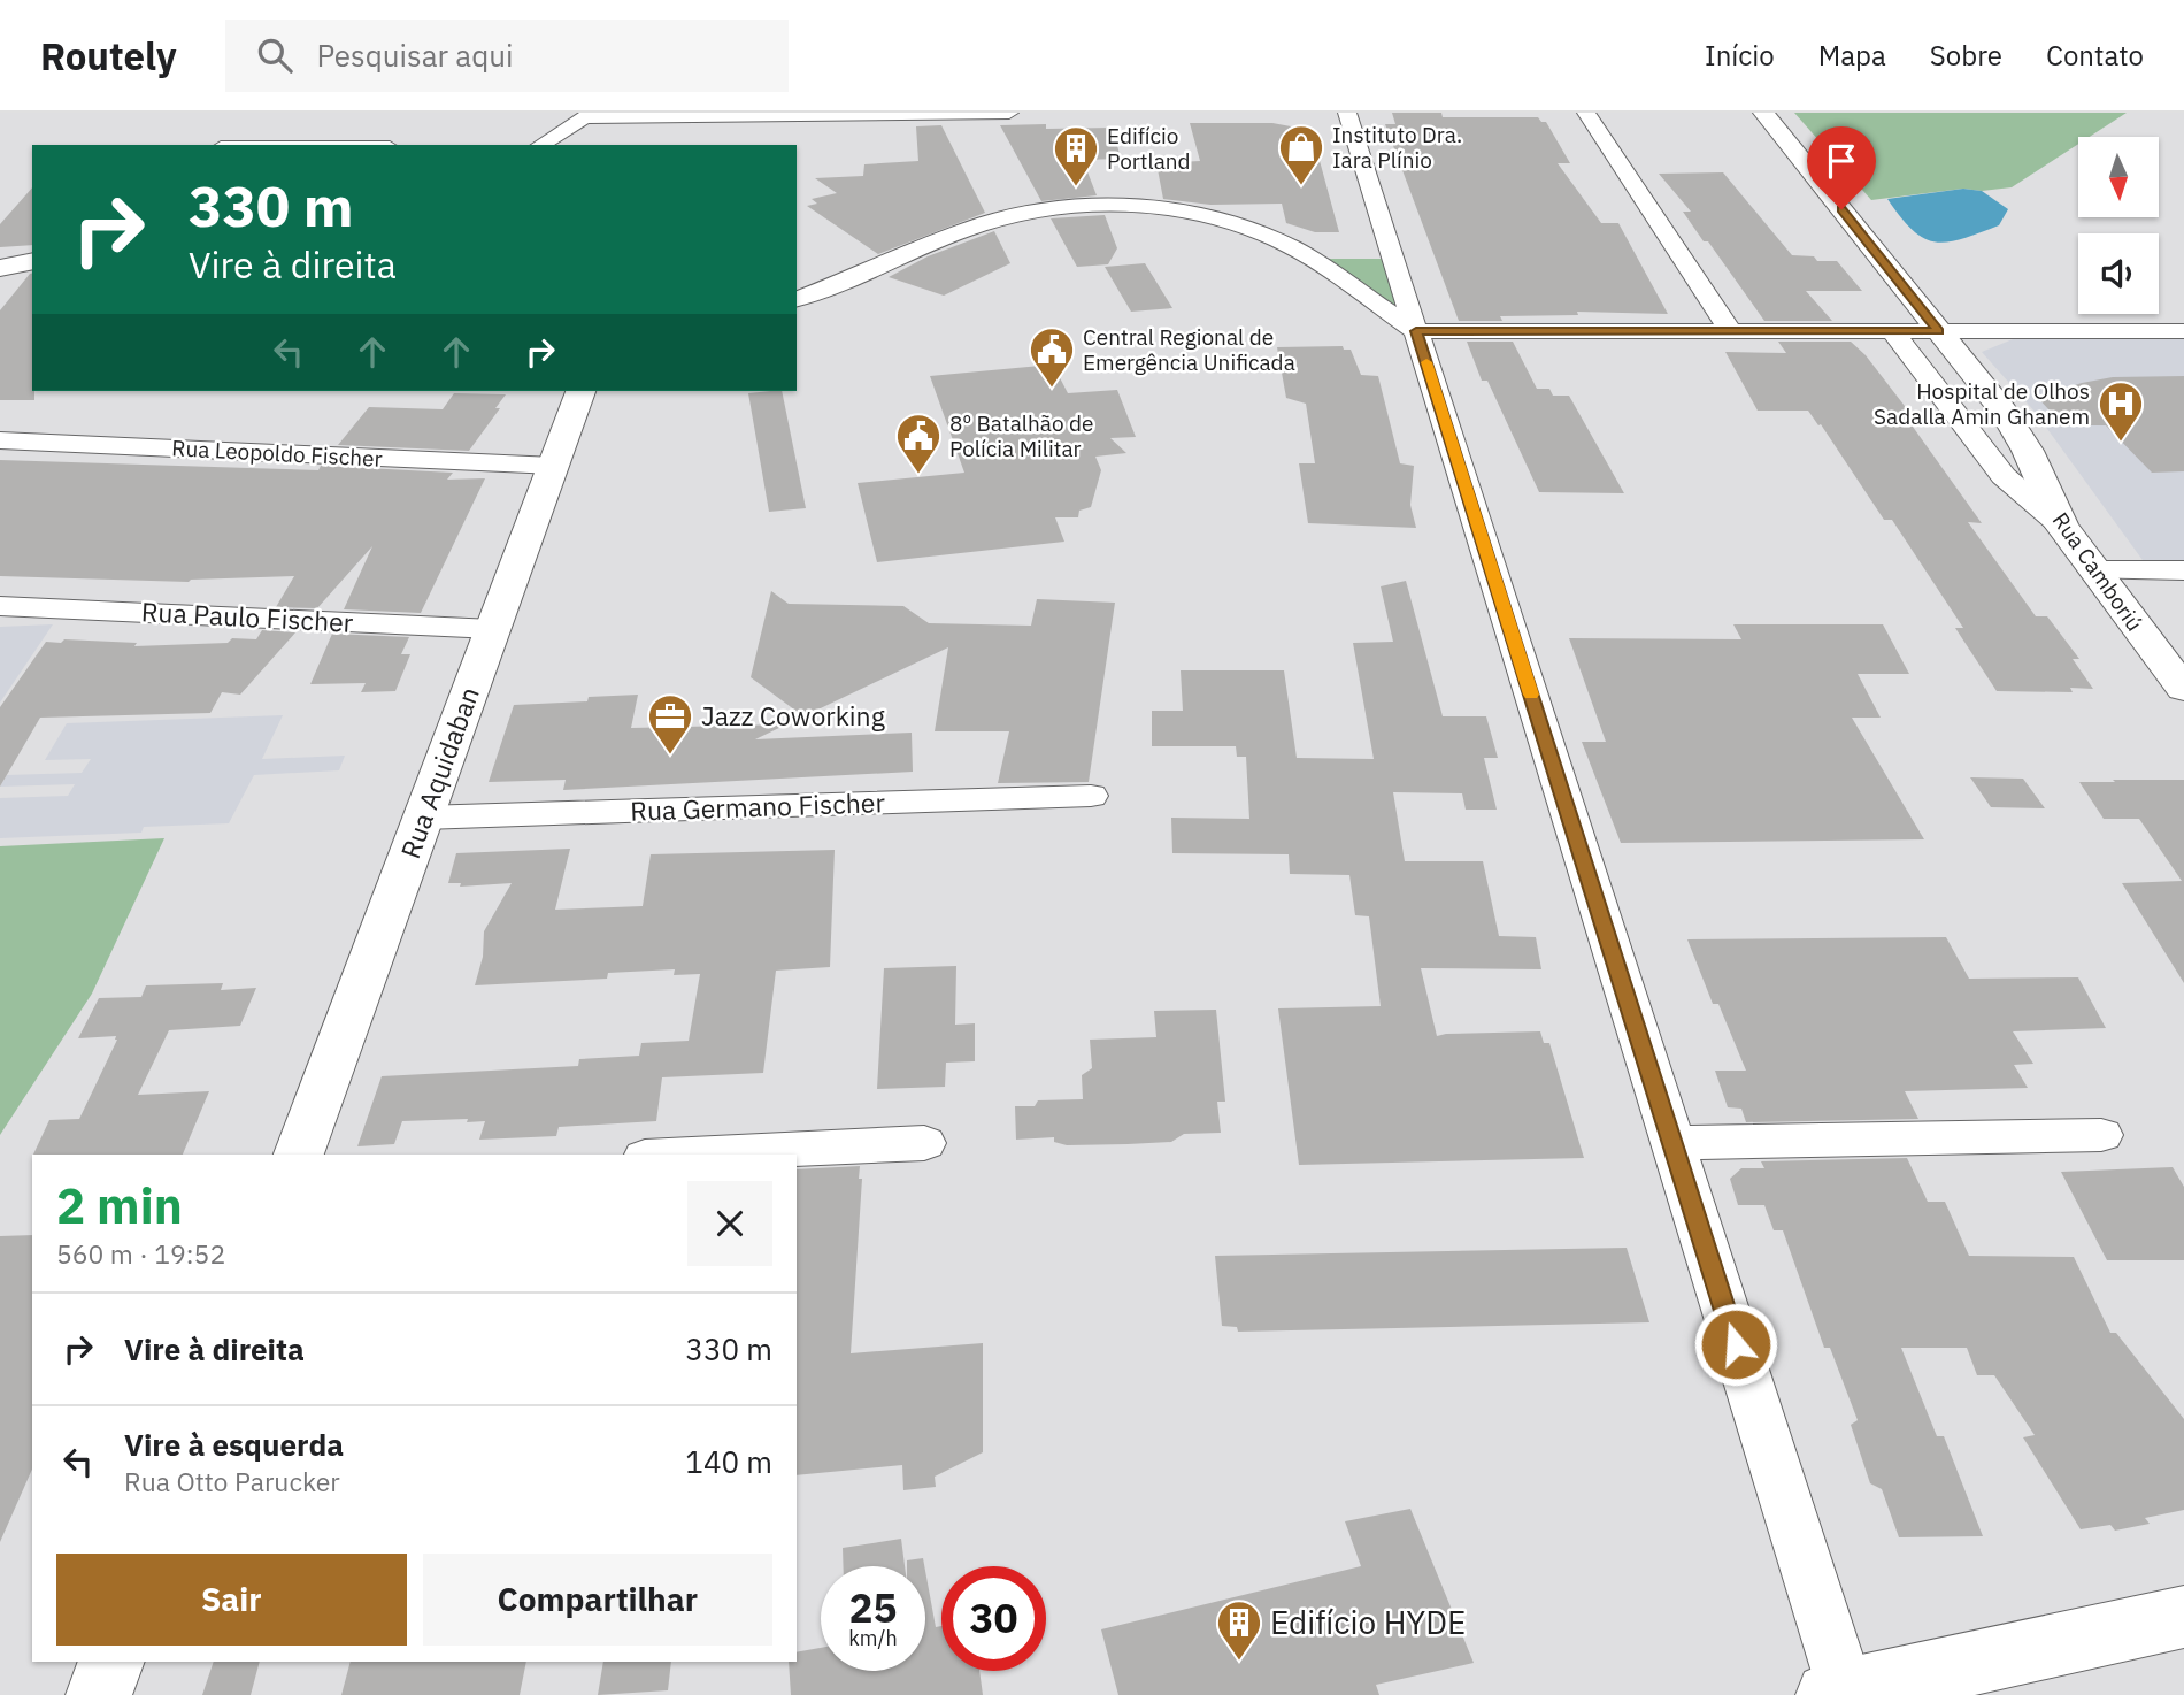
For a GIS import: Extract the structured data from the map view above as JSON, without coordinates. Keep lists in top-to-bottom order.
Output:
{
  "streets": {
    "main road": ["Rua Camboriú", "Rua Aquidaban"],
    "street": ["Rua Leopoldo Fischer", "Rua Paulo Fischer", "Rua Germano Fischer"]
  },
  "crossings": [
    ["Rua Leopoldo Fischer", "Rua Aquidaban"],
    ["Rua Paulo Fischer", "Rua Aquidaban"],
    ["Rua Aquidaban", "Rua Germano Fischer"]
  ],
  "places": {
    "shop": ["Instituto Dra. Iara Plínio"],
    "building": ["Edifício Portland", "Edifício HYDE"],
    "public building": ["Central Regional de Emergência Unificada", "8º Batalhão de Polícia Militar"],
    "hospital": ["Hospital de Olhos Sadalla Amin Ghanem"],
    "office": ["Jazz Coworking"]
  },
  "north": "bottom",
  "page": {
    "header": "Routely",
    "search": "Pesquisar aqui",
    "nav": [
      "Início",
      "Mapa",
      "Sobre",
      "Contato"
    ],
    "turn": ["330 m", "Vire à direita"],
    "heading": ["2 min", "560 m · 19:52"],
    "list": [
      {
        "name": "Vire à direita",
        "value": "330 m"
      },
      {
        "name": "Vire à esquerda",
        "note": "Rua Otto Parucker",
        "value": "140 m"
      }
    ],
    "buttons": ["Sair", "Compartilhar"],
    "speed": "25 km/h",
    "limit": "30"
  }
}
